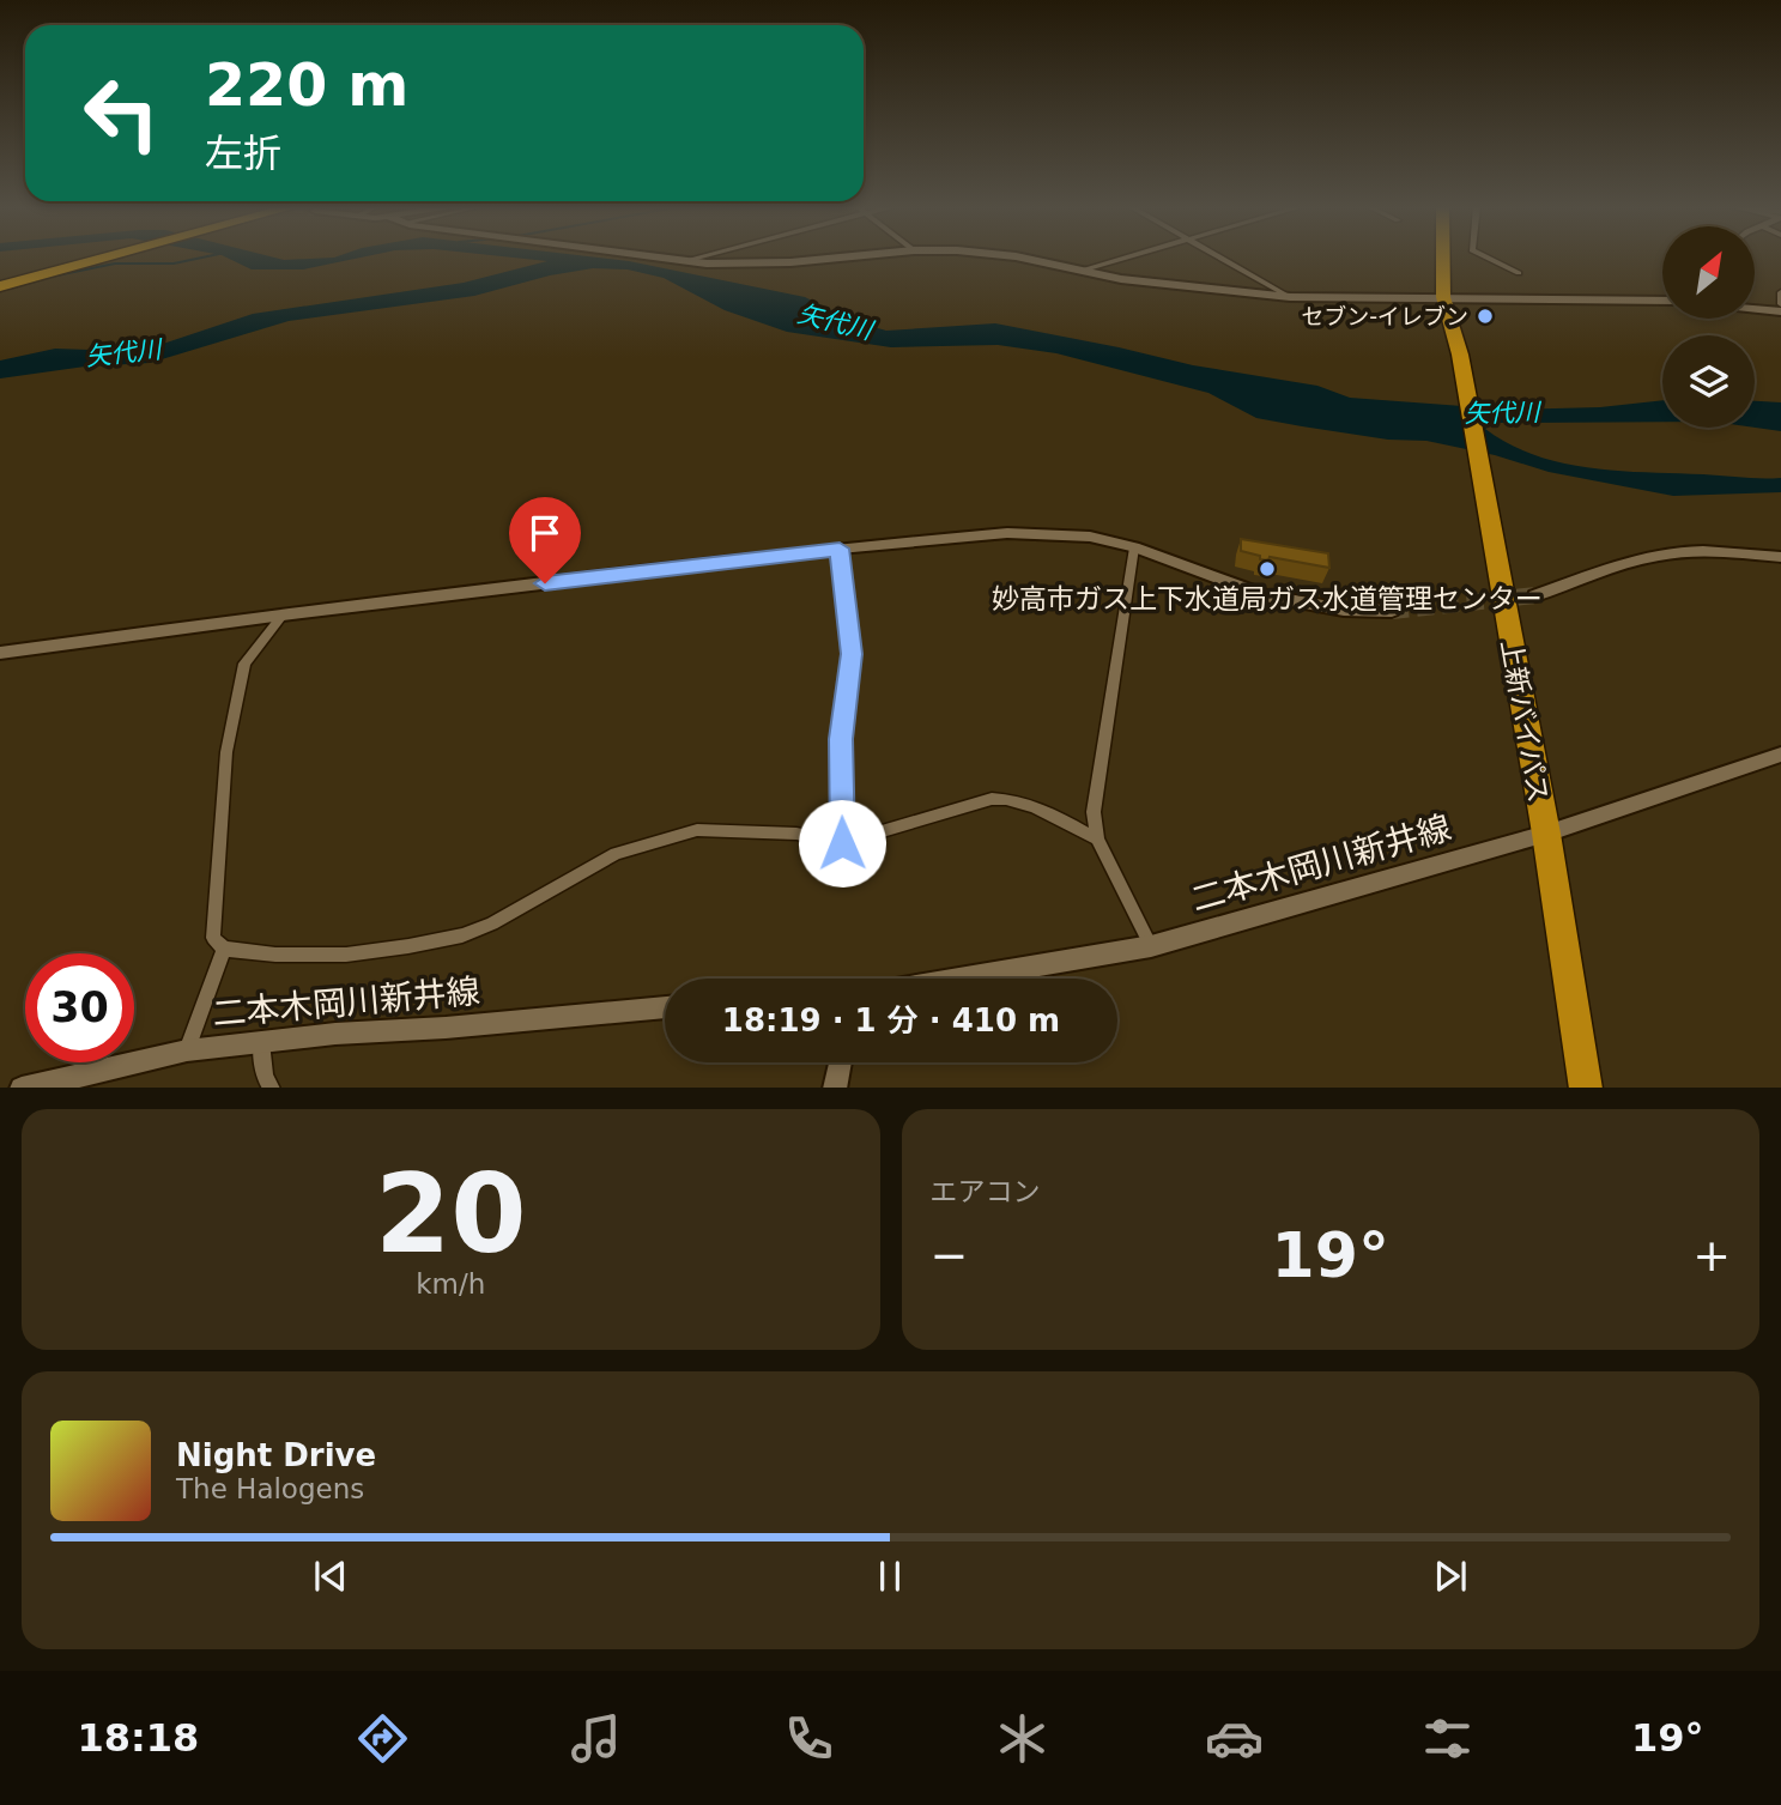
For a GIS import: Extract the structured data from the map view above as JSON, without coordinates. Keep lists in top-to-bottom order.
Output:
{
  "streets": {
    "highway": ["上新バイパス"],
    "street": ["二本木岡川新井線"]
  },
  "crossings": [
    ["上新バイパス", "二本木岡川新井線"]
  ],
  "water": ["矢代川"],
  "places": ["セブン-イレブン", "妙高市ガス上下水道局ガス水道管理センター"],
  "north": "top right",
  "page": {
    "turn": ["220 m", "左折"],
    "limit": "30",
    "trip": "18:19 · 1 分 · 410 m",
    "tile": [
      ["20", "km/h"],
      "エアコン"
    ],
    "heat": ["−", "19°", "+"],
    "song": ["Night Drive", "The Halogens"],
    "tabs": ["18:18", "19°"]
  }
}
